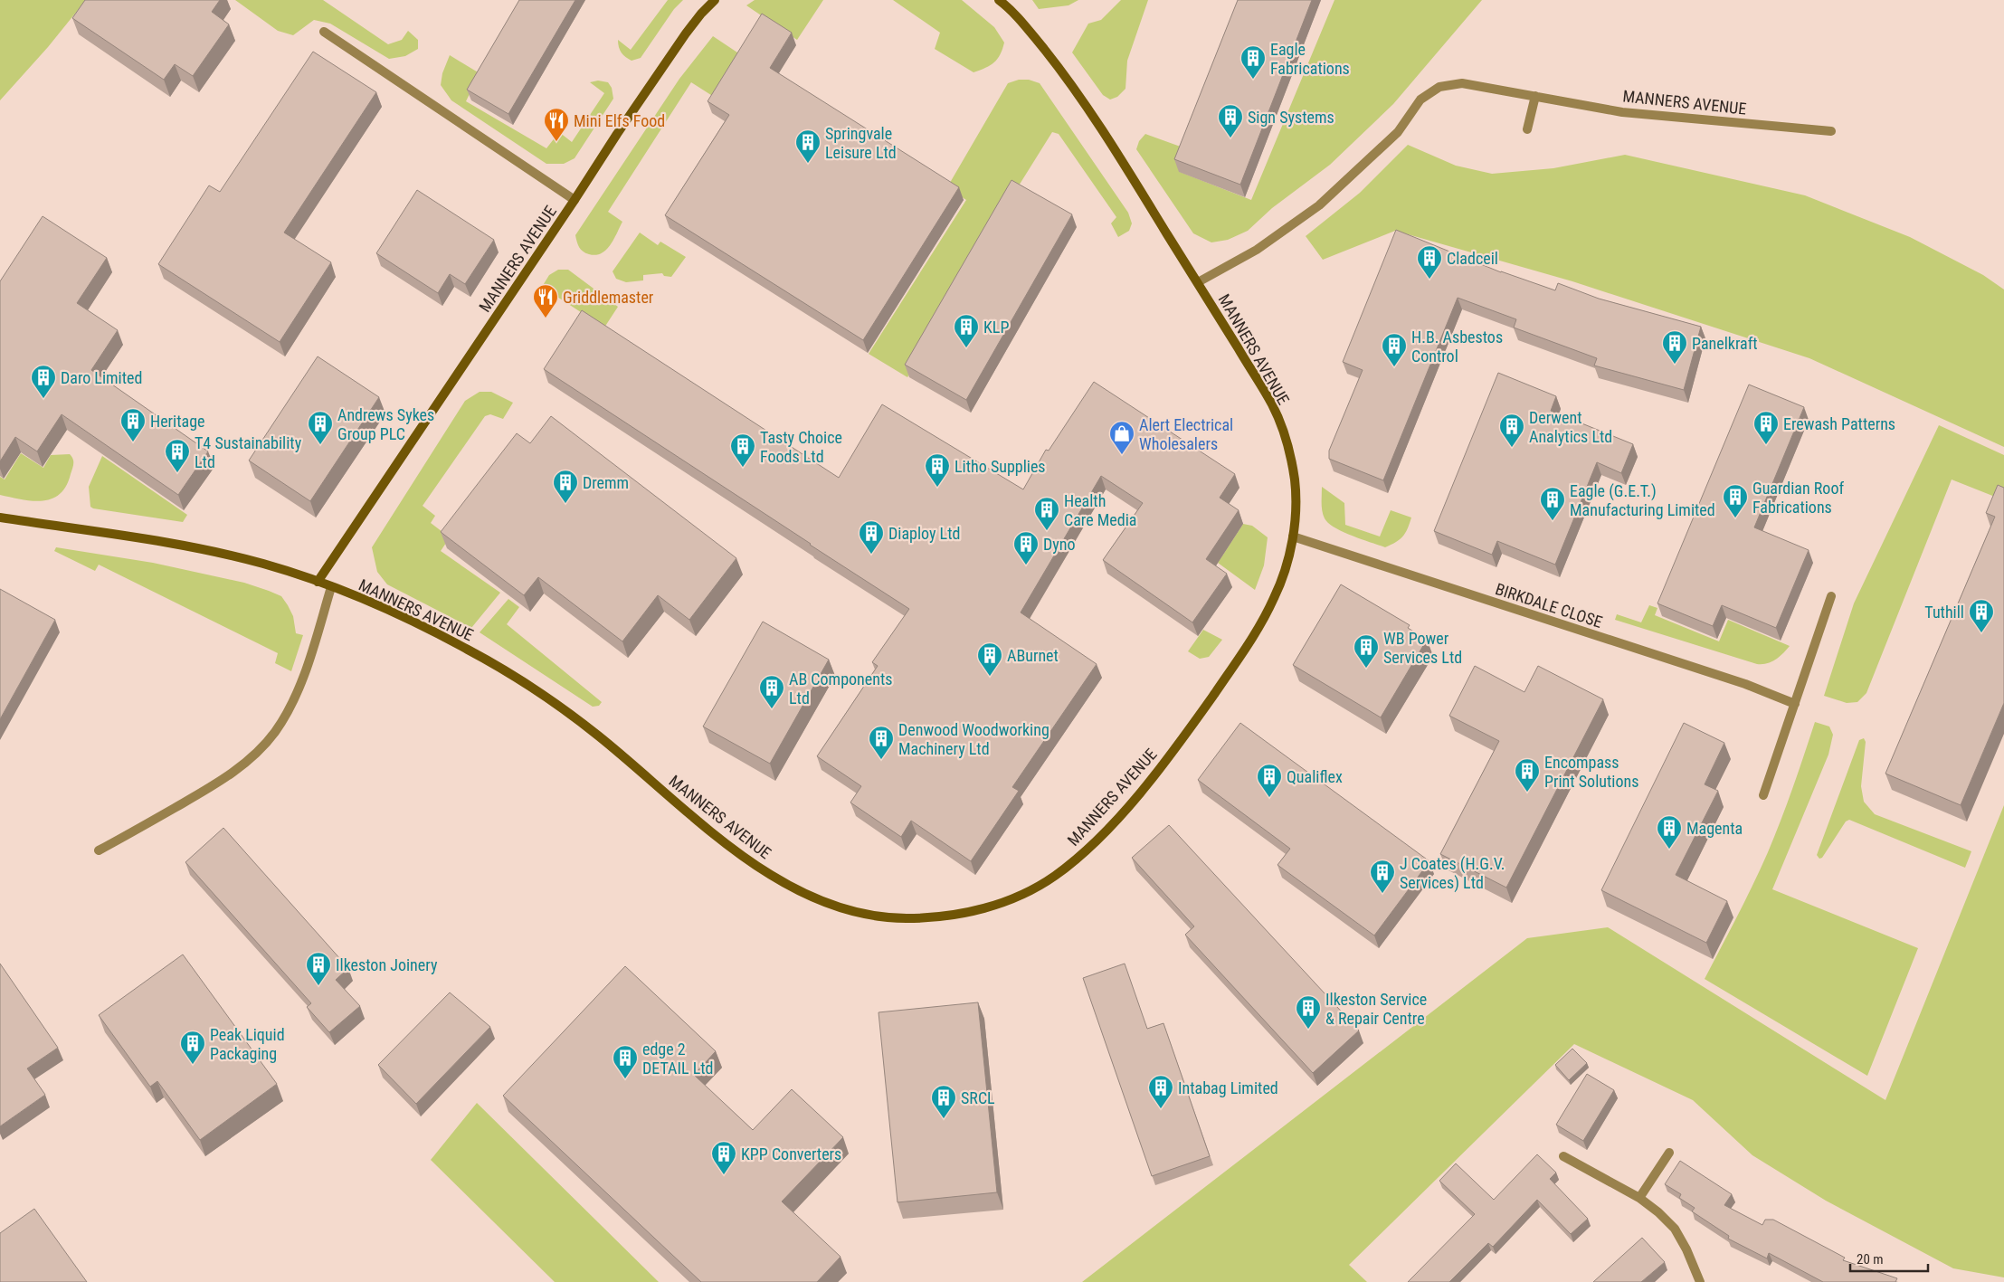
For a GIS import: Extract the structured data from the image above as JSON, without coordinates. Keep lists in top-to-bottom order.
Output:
{
  "streets": {
    "street": ["MANNERS AVENUE", "BIRKDALE CLOSE"]
  },
  "crossings": [
    ["MANNERS AVENUE", "BIRKDALE CLOSE"]
  ],
  "places": {
    "building": [
      "Eagle Fabrications",
      "Sign Systems",
      "Springvale Leisure Ltd",
      "Cladceil",
      "KLP",
      "Panelkraft",
      "H.B. Asbestos Control",
      "Daro Limited",
      "Heritage",
      "Andrews Sykes Group PLC",
      "Erewash Patterns",
      "Derwent Analytics Ltd",
      "Tasty Choice Foods Ltd",
      "T4 Sustainability Ltd",
      "Litho Supplies",
      "Dremm",
      "Guardian Roof Fabrications",
      "Eagle (G.E.T.) Manufacturing Limited",
      "Health Care Media",
      "Diaploy Ltd",
      "Dyno",
      "Tuthill",
      "WB Power Services Ltd",
      "ABurnet",
      "AB Components Ltd",
      "Denwood Woodworking Machinery Ltd",
      "Encompass Print Solutions",
      "Qualiflex",
      "Magenta",
      "J Coates (H.G.V. Services) Ltd",
      "Ilkeston Joinery",
      "Ilkeston Service & Repair Centre",
      "Peak Liquid Packaging",
      "edge 2 DETAIL Ltd",
      "Intabag Limited",
      "SRCL",
      "KPP Converters"
    ],
    "restaurant": ["Mini Elfs Food", "Griddlemaster"],
    "shop": ["Alert Electrical Wholesalers"]
  },
  "scale_bar": "20 m"
}
